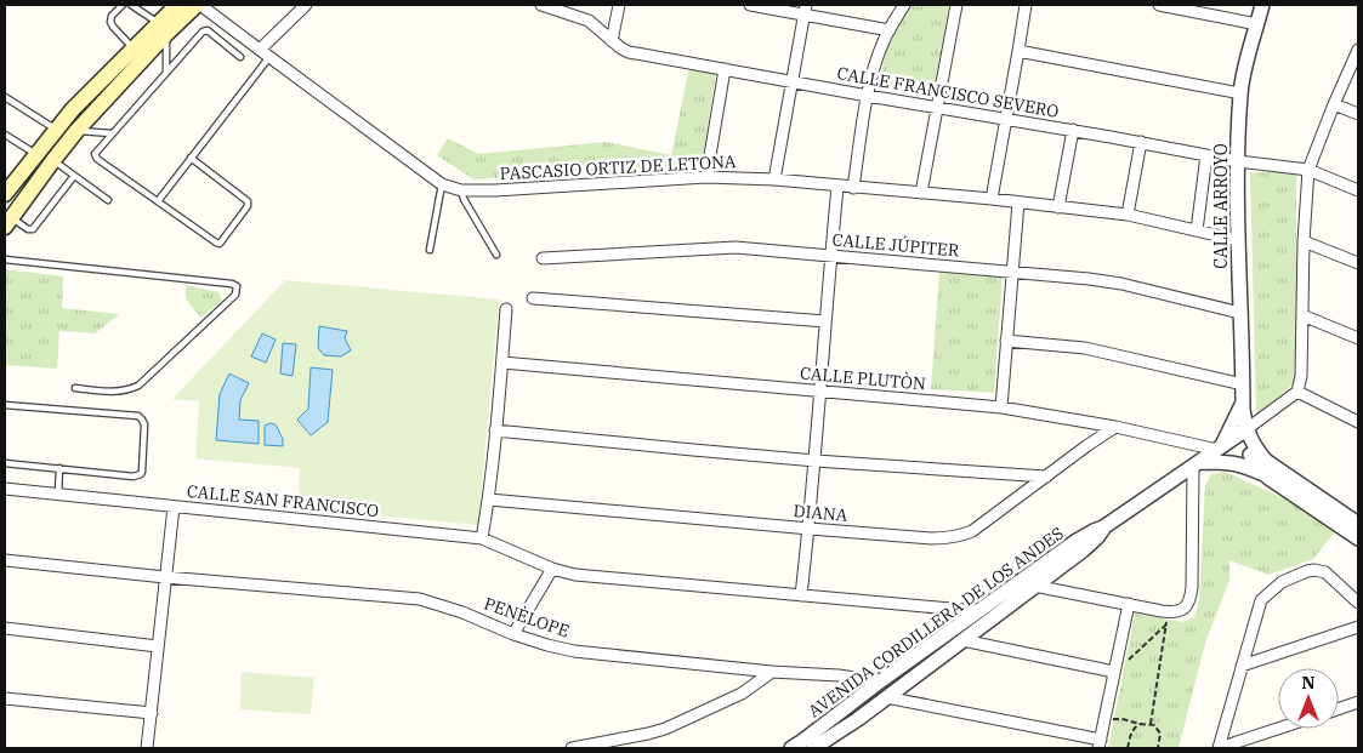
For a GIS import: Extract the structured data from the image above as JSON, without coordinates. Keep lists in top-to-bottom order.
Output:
{
  "streets": {
    "street": [
      "CALLE FRANCISCO SEVERO",
      "PASCASIO ORTIZ DE LETONA",
      "CALLE ARROYO",
      "CALLE JÚPITER",
      "CALLE PLUTÒN",
      "CALLE SAN FRANCISCO",
      "DIANA",
      "PENÈLOPE",
      "AVENIDA CORDILLERA DE LOS ANDES"
    ]
  },
  "crossings": [
    ["CALLE FRANCISCO SEVERO", "CALLE ARROYO"],
    ["PASCASIO ORTIZ DE LETONA", "CALLE ARROYO"],
    ["CALLE ARROYO", "CALLE JÚPITER"],
    ["CALLE ARROYO", "AVENIDA CORDILLERA DE LOS ANDES"],
    ["CALLE PLUTÒN", "DIANA"],
    ["CALLE PLUTÒN", "AVENIDA CORDILLERA DE LOS ANDES"],
    ["CALLE SAN FRANCISCO", "AVENIDA CORDILLERA DE LOS ANDES"],
    ["PENÈLOPE", "AVENIDA CORDILLERA DE LOS ANDES"]
  ],
  "north": "top"
}
